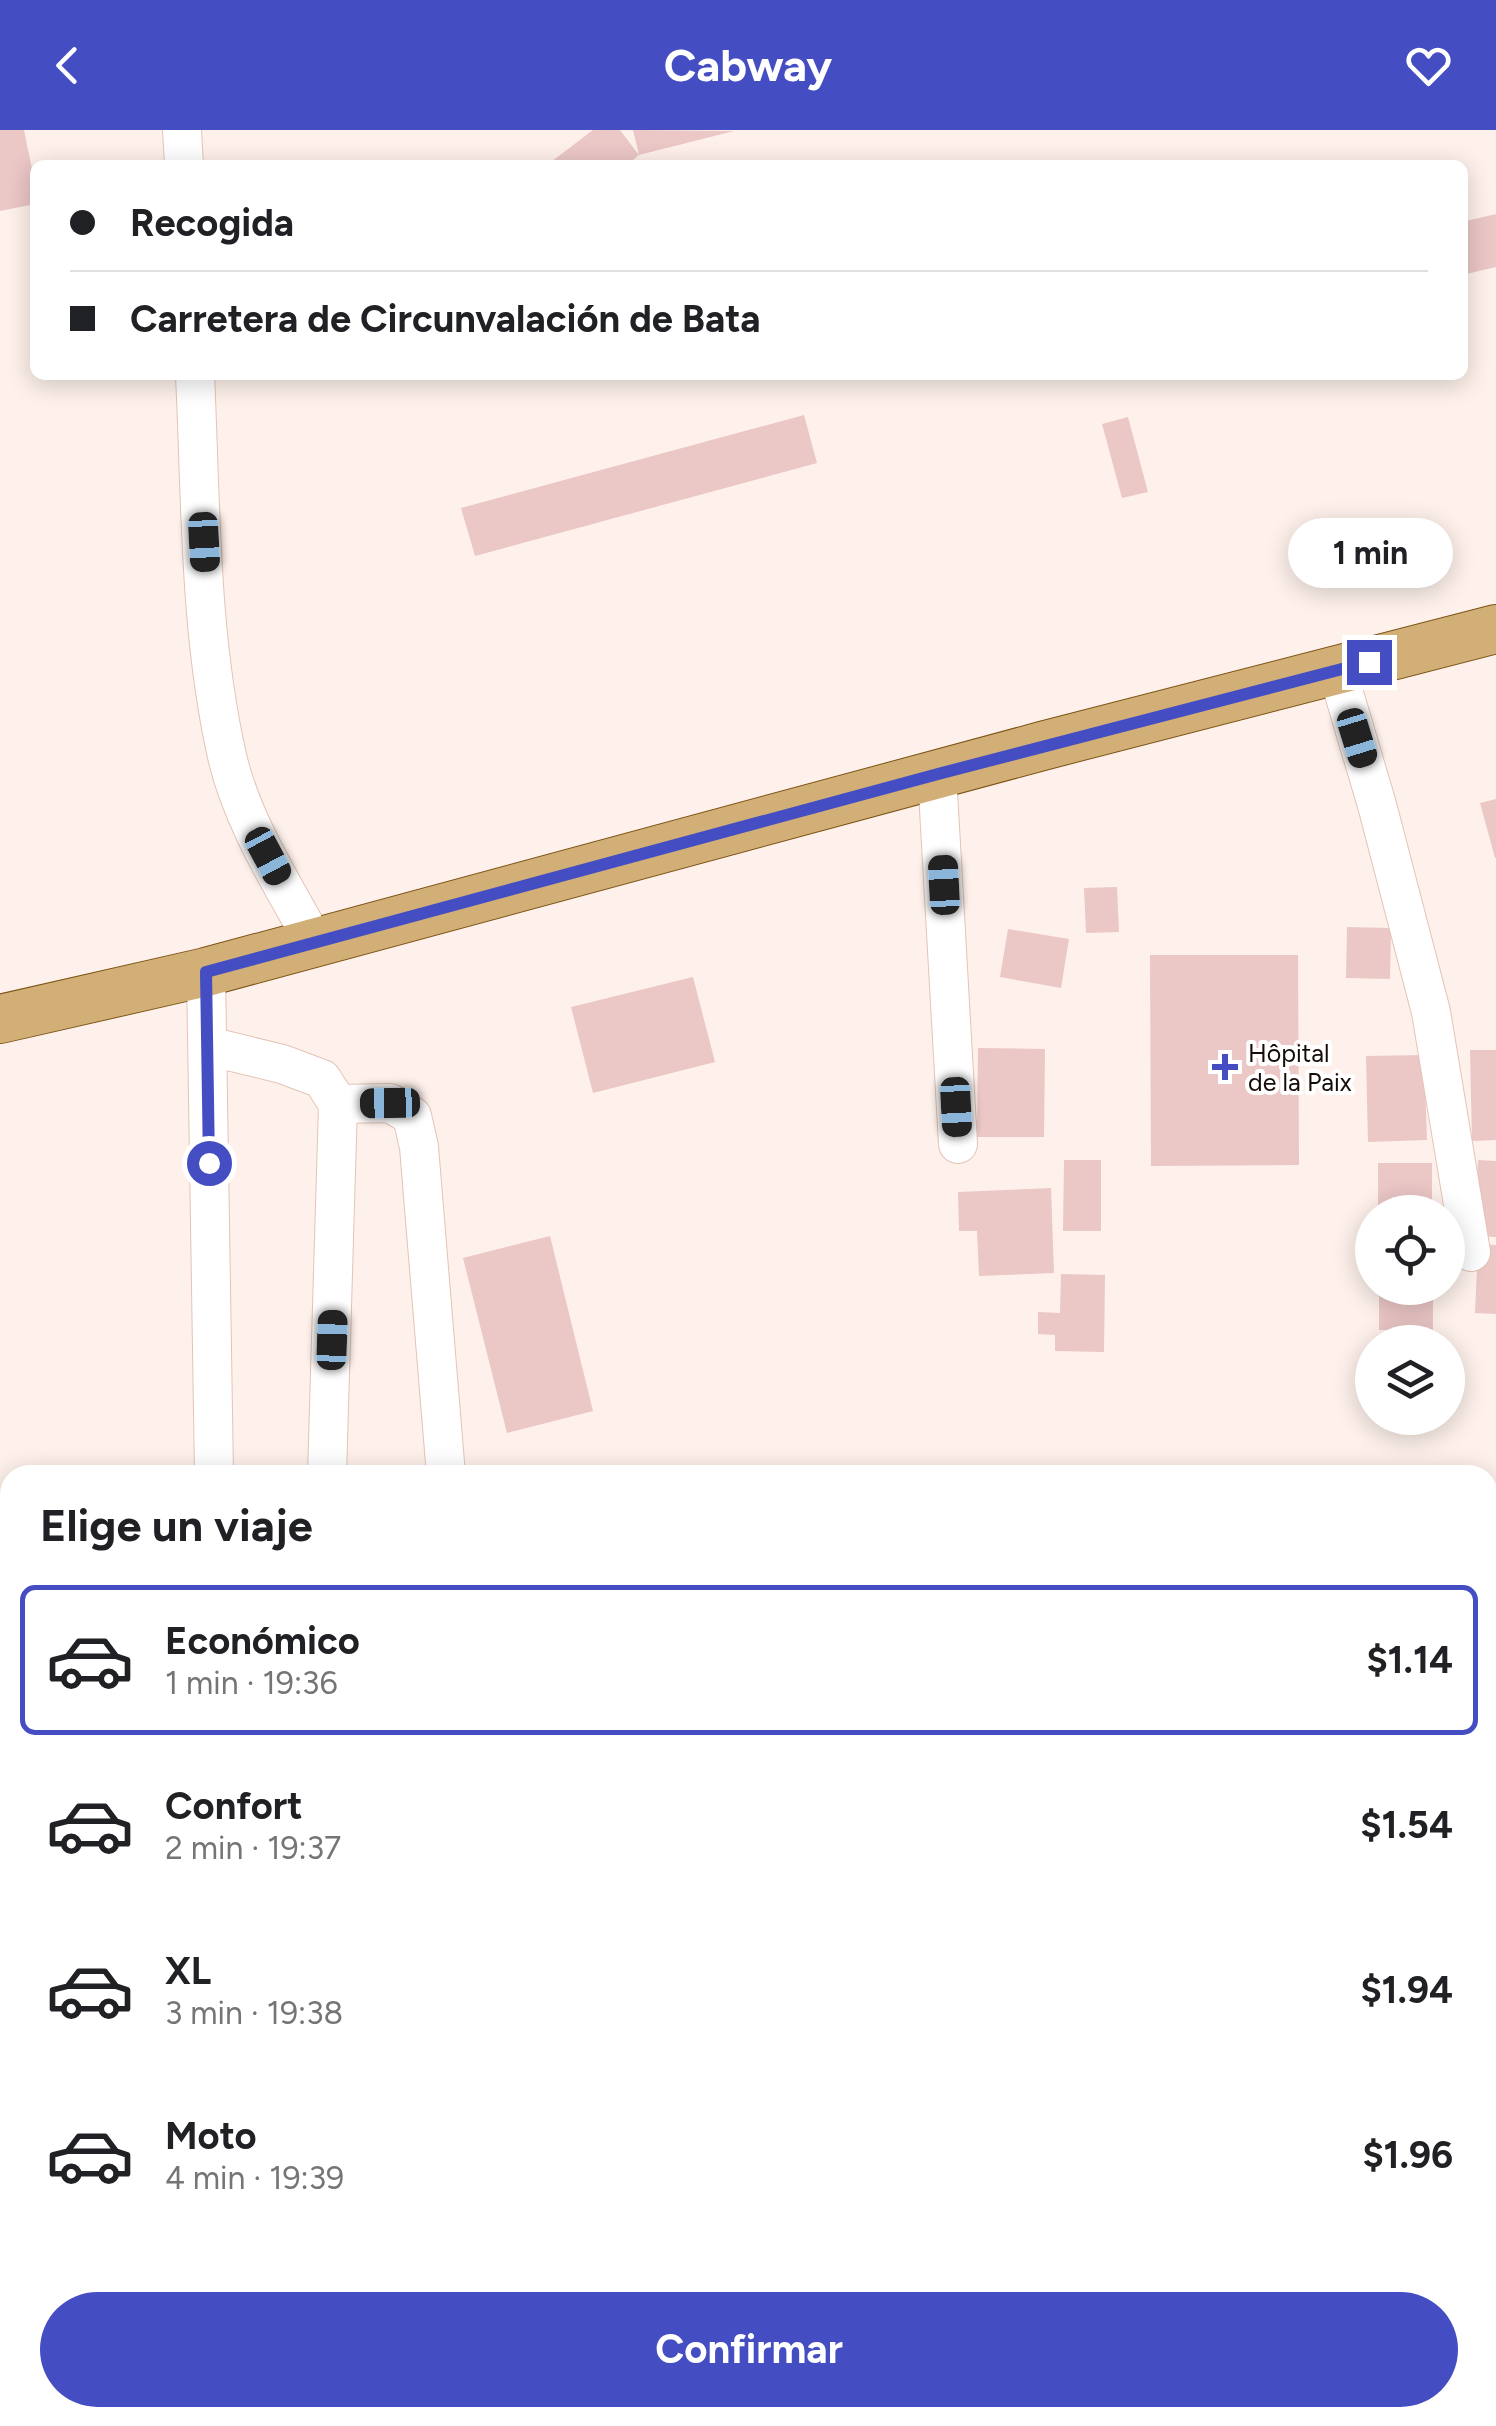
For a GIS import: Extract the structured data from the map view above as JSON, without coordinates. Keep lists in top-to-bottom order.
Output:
{
  "places": {
    "health": ["Hôpital de la Paix"]
  },
  "page": {
    "header": "Cabway",
    "banner": ["Recogida", "Carretera de Circunvalación de Bata"],
    "bubble": "1 min",
    "heading": "Elige un viaje",
    "list": [
      {
        "name": "Económico",
        "note": "1 min · 19:36",
        "value": "$1.14"
      },
      {
        "name": "Confort",
        "note": "2 min · 19:37",
        "value": "$1.54"
      },
      {
        "name": "XL",
        "note": "3 min · 19:38",
        "value": "$1.94"
      },
      {
        "name": "Moto",
        "note": "4 min · 19:39",
        "value": "$1.96"
      }
    ],
    "buttons": "Confirmar"
  }
}
